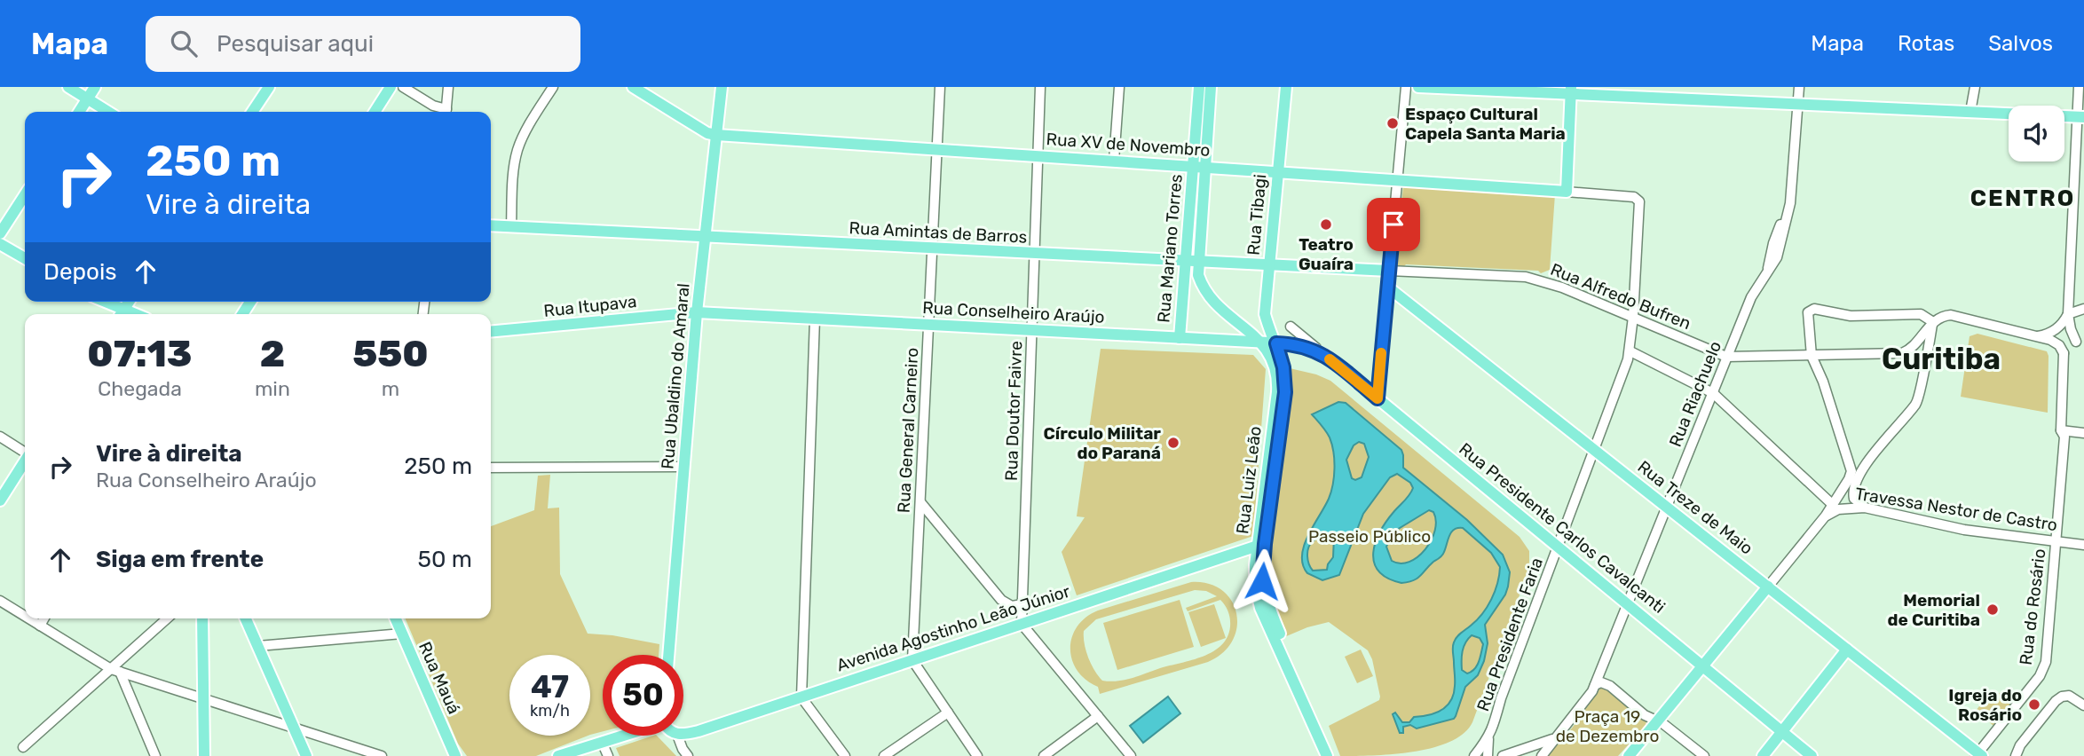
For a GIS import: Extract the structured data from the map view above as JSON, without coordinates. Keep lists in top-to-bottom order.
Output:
{
  "streets": {
    "main road": [
      "Rua XV de Novembro",
      "Rua Tibagi",
      "Rua Amintas de Barros",
      "Rua Mariano Torres",
      "Rua Itupava",
      "Rua Conselheiro Araújo",
      "Rua Ubaldino do Amaral",
      "Rua Luiz Leão",
      "Rua Treze de Maio",
      "Rua Presidente Carlos Cavalcanti",
      "Avenida Agostinho Leão Júnior",
      "Rua Mauá"
    ],
    "street": [
      "Rua Alfredo Bufren",
      "Rua Riachuelo",
      "Rua Doutor Faivre",
      "Rua General Carneiro",
      "Travessa Nestor de Castro",
      "Rua do Rosário",
      "Rua Presidente Faria"
    ]
  },
  "crossings": [
    ["Rua XV de Novembro", "Rua Tibagi"],
    ["Rua XV de Novembro", "Rua Mariano Torres"],
    ["Rua XV de Novembro", "Rua Ubaldino do Amaral"],
    ["Rua XV de Novembro", "Rua Doutor Faivre"],
    ["Rua XV de Novembro", "Rua General Carneiro"],
    ["Rua XV de Novembro", "Rua Presidente Faria"],
    ["Rua Tibagi", "Rua Amintas de Barros"],
    ["Rua Tibagi", "Rua Conselheiro Araújo"],
    ["Rua Tibagi", "Rua Luiz Leão"],
    ["Rua Amintas de Barros", "Rua Mariano Torres"],
    ["Rua Amintas de Barros", "Rua Alfredo Bufren"],
    ["Rua Amintas de Barros", "Rua Ubaldino do Amaral"],
    ["Rua Amintas de Barros", "Rua Doutor Faivre"],
    ["Rua Amintas de Barros", "Rua General Carneiro"],
    ["Rua Mariano Torres", "Rua Conselheiro Araújo"],
    ["Rua Alfredo Bufren", "Rua Riachuelo"],
    ["Rua Alfredo Bufren", "Rua Presidente Faria"],
    ["Rua Itupava", "Rua Conselheiro Araújo"],
    ["Rua Itupava", "Rua Ubaldino do Amaral"],
    ["Rua Conselheiro Araújo", "Rua Ubaldino do Amaral"],
    ["Rua Conselheiro Araújo", "Rua Doutor Faivre"],
    ["Rua Conselheiro Araújo", "Rua General Carneiro"],
    ["Rua Conselheiro Araújo", "Rua Luiz Leão"],
    ["Rua Conselheiro Araújo", "Rua Presidente Carlos Cavalcanti"],
    ["Rua Riachuelo", "Rua Treze de Maio"],
    ["Rua Riachuelo", "Rua Presidente Carlos Cavalcanti"],
    ["Rua Doutor Faivre", "Avenida Agostinho Leão Júnior"],
    ["Rua General Carneiro", "Avenida Agostinho Leão Júnior"],
    ["Rua Luiz Leão", "Avenida Agostinho Leão Júnior"],
    ["Rua Treze de Maio", "Rua do Rosário"],
    ["Rua Treze de Maio", "Rua Presidente Faria"],
    ["Travessa Nestor de Castro", "Rua do Rosário"],
    ["Rua Presidente Carlos Cavalcanti", "Rua Presidente Faria"]
  ],
  "districts": ["CENTRO", "Curitiba"],
  "parks": ["Passeio Público", "Praça 19 de Dezembro"],
  "places": [
    "Espaço Cultural Capela Santa Maria",
    "Teatro Guaíra",
    "Círculo Militar do Paraná",
    "Memorial de Curitiba",
    "Igreja do Rosário"
  ],
  "page": {
    "header": "Mapa",
    "search": "Pesquisar aqui",
    "nav": ["Mapa", "Rotas", "Salvos"],
    "turn": ["250 m", "Vire à direita"],
    "then": "Depois",
    "eta": [
      "07:13",
      "Chegada",
      "2",
      "min",
      "550",
      "m"
    ],
    "list": [
      {
        "name": "Vire à direita",
        "note": "Rua Conselheiro Araújo",
        "value": "250 m"
      },
      {
        "name": "Siga em frente",
        "value": "50 m"
      }
    ],
    "speed": "47 km/h",
    "limit": "50"
  }
}
